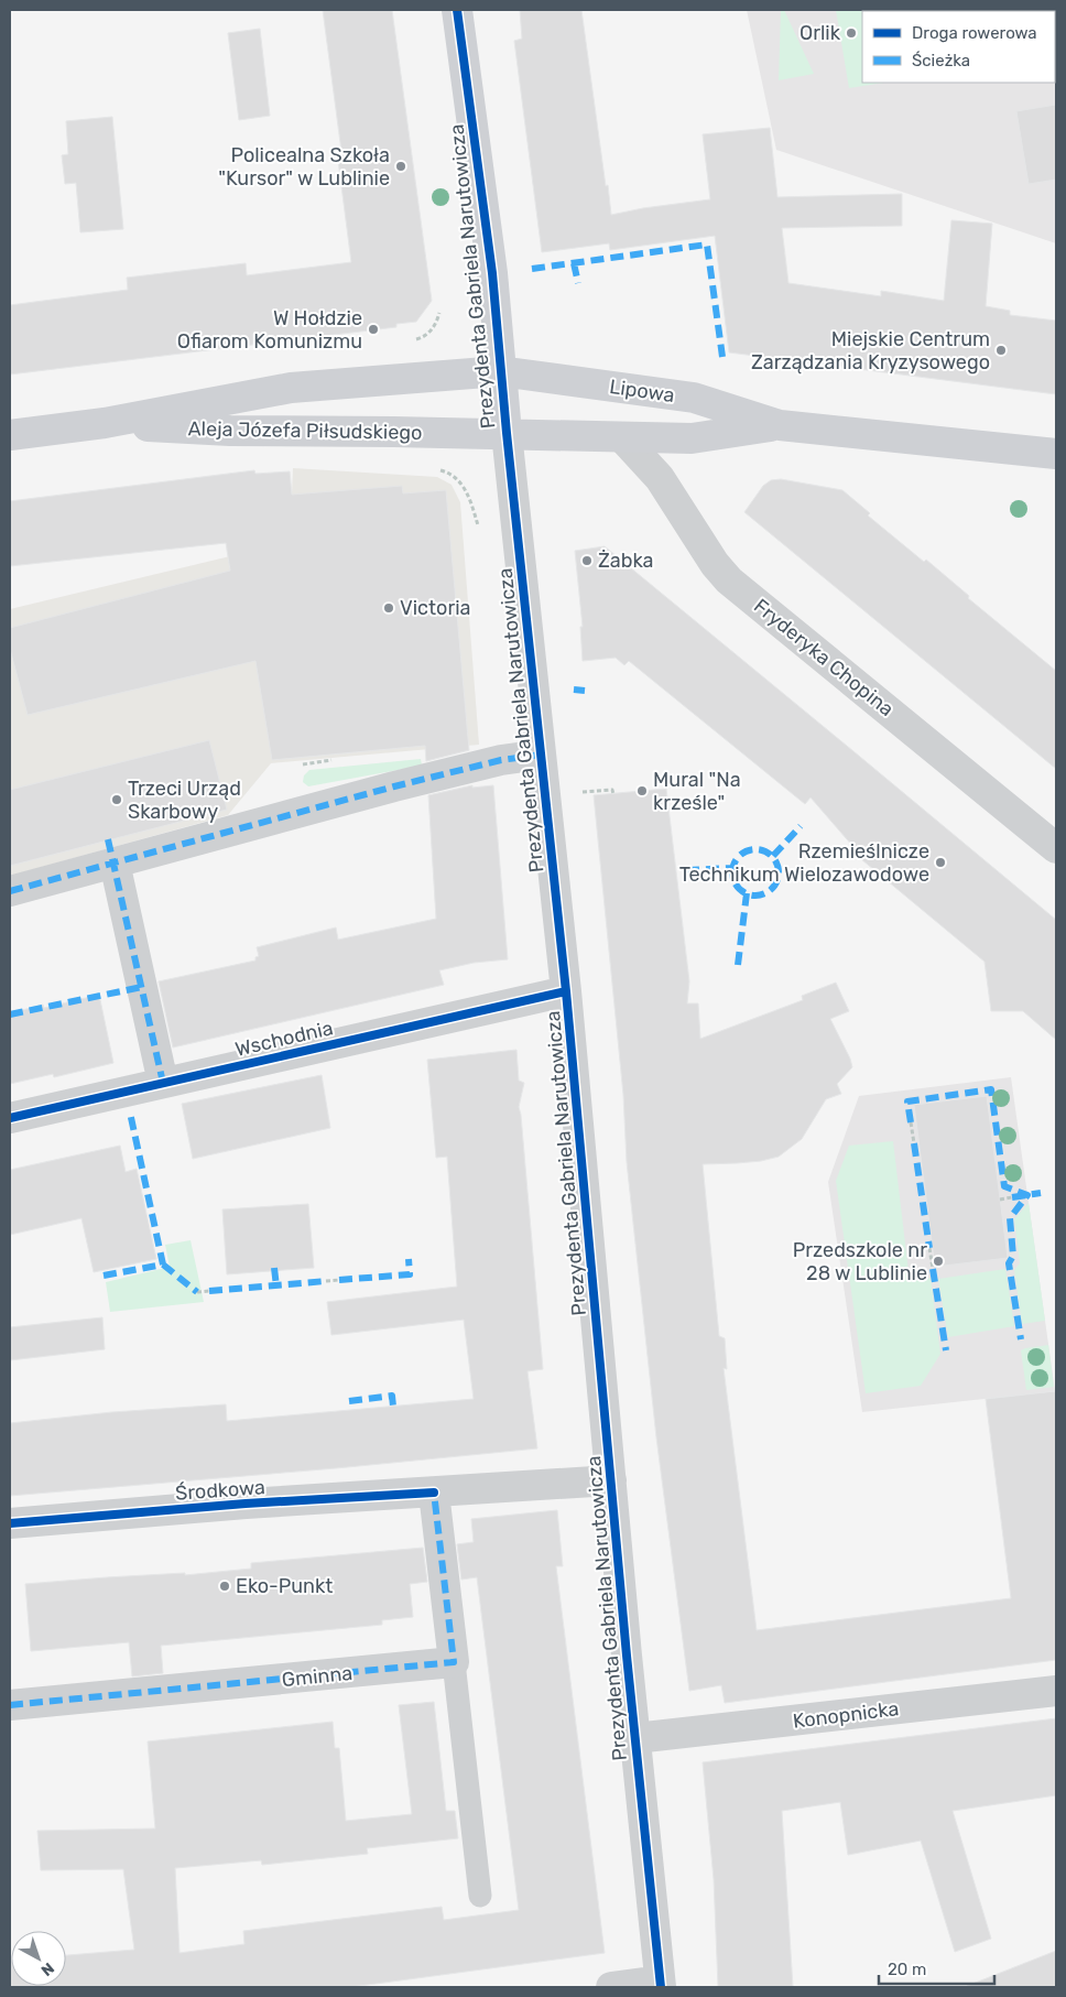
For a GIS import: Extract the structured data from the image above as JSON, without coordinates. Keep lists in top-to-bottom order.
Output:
{
  "streets": {
    "street": [
      "Prezydenta Gabriela Narutowicza",
      "Lipowa",
      "Aleja Józefa Piłsudskiego",
      "Fryderyka Chopina",
      "Wschodnia",
      "Środkowa",
      "Gminna",
      "Konopnicka"
    ]
  },
  "crossings": [
    ["Prezydenta Gabriela Narutowicza", "Lipowa"],
    ["Prezydenta Gabriela Narutowicza", "Aleja Józefa Piłsudskiego"],
    ["Prezydenta Gabriela Narutowicza", "Wschodnia"],
    ["Prezydenta Gabriela Narutowicza", "Środkowa"],
    ["Prezydenta Gabriela Narutowicza", "Konopnicka"],
    ["Lipowa", "Aleja Józefa Piłsudskiego"],
    ["Lipowa", "Fryderyka Chopina"]
  ],
  "places": [
    "Orlik",
    "Policealna Szkoła \"Kursor\" w Lublinie",
    "W Hołdzie Ofiarom Komunizmu",
    "Miejskie Centrum Zarządzania Kryzysowego",
    "Żabka",
    "Victoria",
    "Mural \"Na krześle\"",
    "Trzeci Urząd Skarbowy",
    "Rzemieślnicze Technikum Wielozawodowe",
    "Przedszkole nr 28 w Lublinie",
    "Eko-Punkt"
  ],
  "legend": ["Droga rowerowa", "Ścieżka"],
  "scale_bar": "20 m",
  "north": "bottom right"
}
